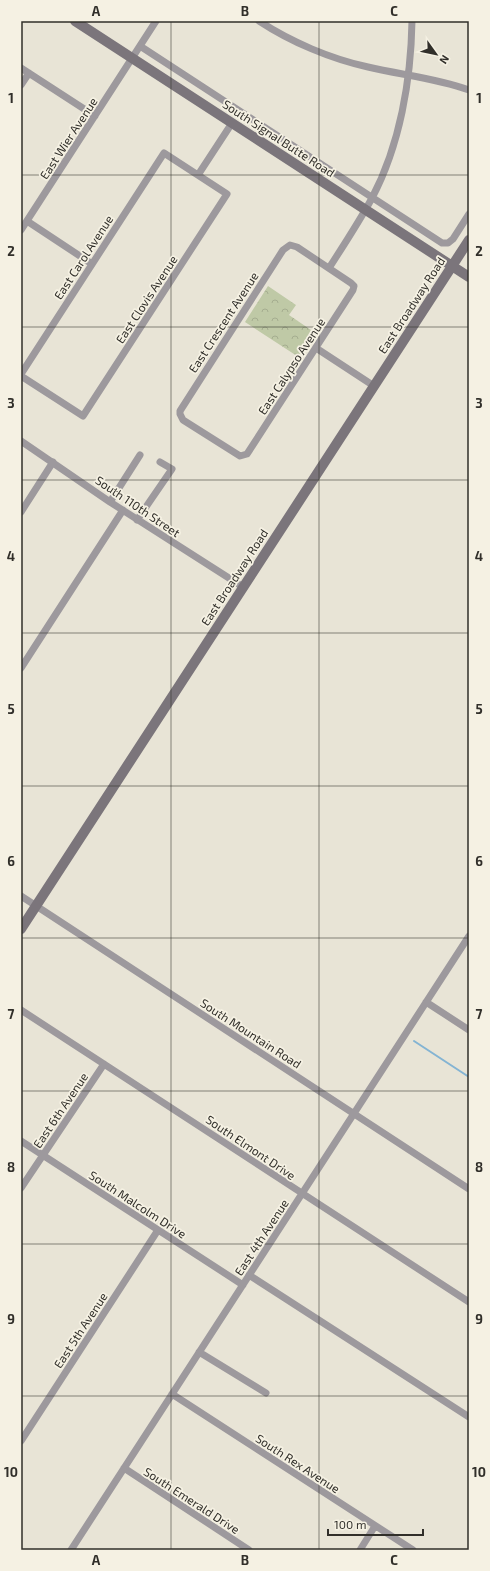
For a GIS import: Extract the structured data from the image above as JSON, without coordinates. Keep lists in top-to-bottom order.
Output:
{
  "streets": {
    "main road": ["South Signal Butte Road", "East Broadway Road"],
    "street": [
      "East Wier Avenue",
      "East Carol Avenue",
      "East Clovis Avenue",
      "East Crescent Avenue",
      "East Calypso Avenue",
      "South 110th Street",
      "South Mountain Road",
      "East 6th Avenue",
      "South Elmont Drive",
      "South Malcolm Drive",
      "East 4th Avenue",
      "East 5th Avenue",
      "South Rex Avenue",
      "South Emerald Drive"
    ]
  },
  "crossings": [
    ["East Wier Avenue", "South Signal Butte Road"],
    ["South Signal Butte Road", "East Broadway Road"],
    ["East Carol Avenue", "East Clovis Avenue"],
    ["East Broadway Road", "South 110th Street"],
    ["East Broadway Road", "South Mountain Road"],
    ["East Crescent Avenue", "East Calypso Avenue"],
    ["South Mountain Road", "East 4th Avenue"],
    ["East 6th Avenue", "South Elmont Drive"],
    ["East 6th Avenue", "South Malcolm Drive"],
    ["South Elmont Drive", "East 4th Avenue"],
    ["South Malcolm Drive", "East 4th Avenue"],
    ["South Malcolm Drive", "East 5th Avenue"],
    ["East 4th Avenue", "South Rex Avenue"],
    ["East 4th Avenue", "South Emerald Drive"]
  ],
  "scale_bar": "100 m",
  "north": "bottom right",
  "grid": {
    "columns": ["A", "B", "C"],
    "rows": [
      "1",
      "2",
      "3",
      "4",
      "5",
      "6",
      "7",
      "8",
      "9",
      "10"
    ]
  }
}
